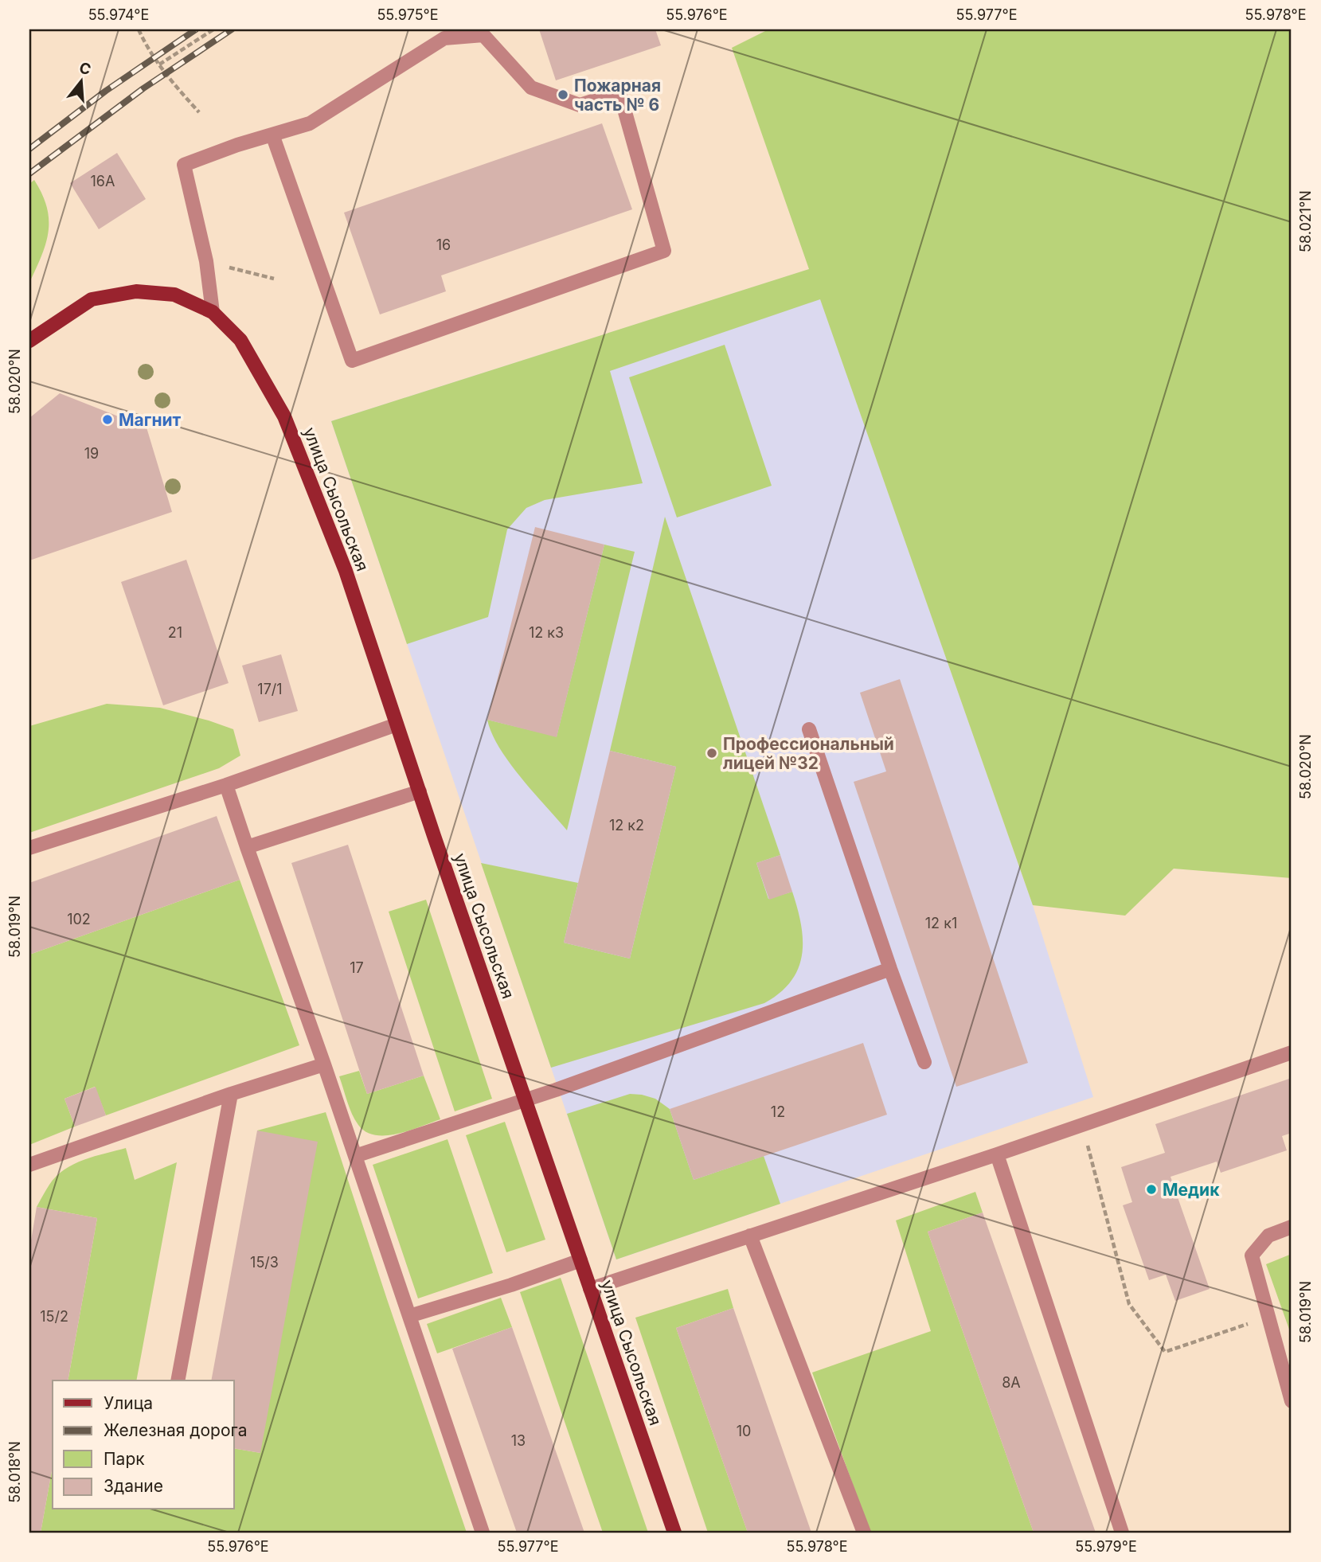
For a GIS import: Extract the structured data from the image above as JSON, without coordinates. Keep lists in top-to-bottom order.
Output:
{
  "streets": {
    "main road": ["улица Сысольская"]
  },
  "places": [
    "Пожарная часть № 6",
    "Магнит",
    "Профессиональный лицей №32",
    "Медик"
  ],
  "house_numbers": [
    "16А",
    "16",
    "19",
    "21",
    "12 к3",
    "17/1",
    "12 к2",
    "102",
    "12 к1",
    "17",
    "12",
    "15/3",
    "15/2",
    "8А",
    "10",
    "13"
  ],
  "legend": [
    "Улица",
    "Железная дорога",
    "Парк",
    "Здание"
  ],
  "north": "top",
  "coordinates": [
    "55.974°E",
    "55.975°E",
    "55.976°E",
    "55.977°E",
    "55.978°E",
    "58.021°N",
    "58.020°N",
    "58.019°N",
    "58.018°N",
    "55.979°E"
  ]
}
